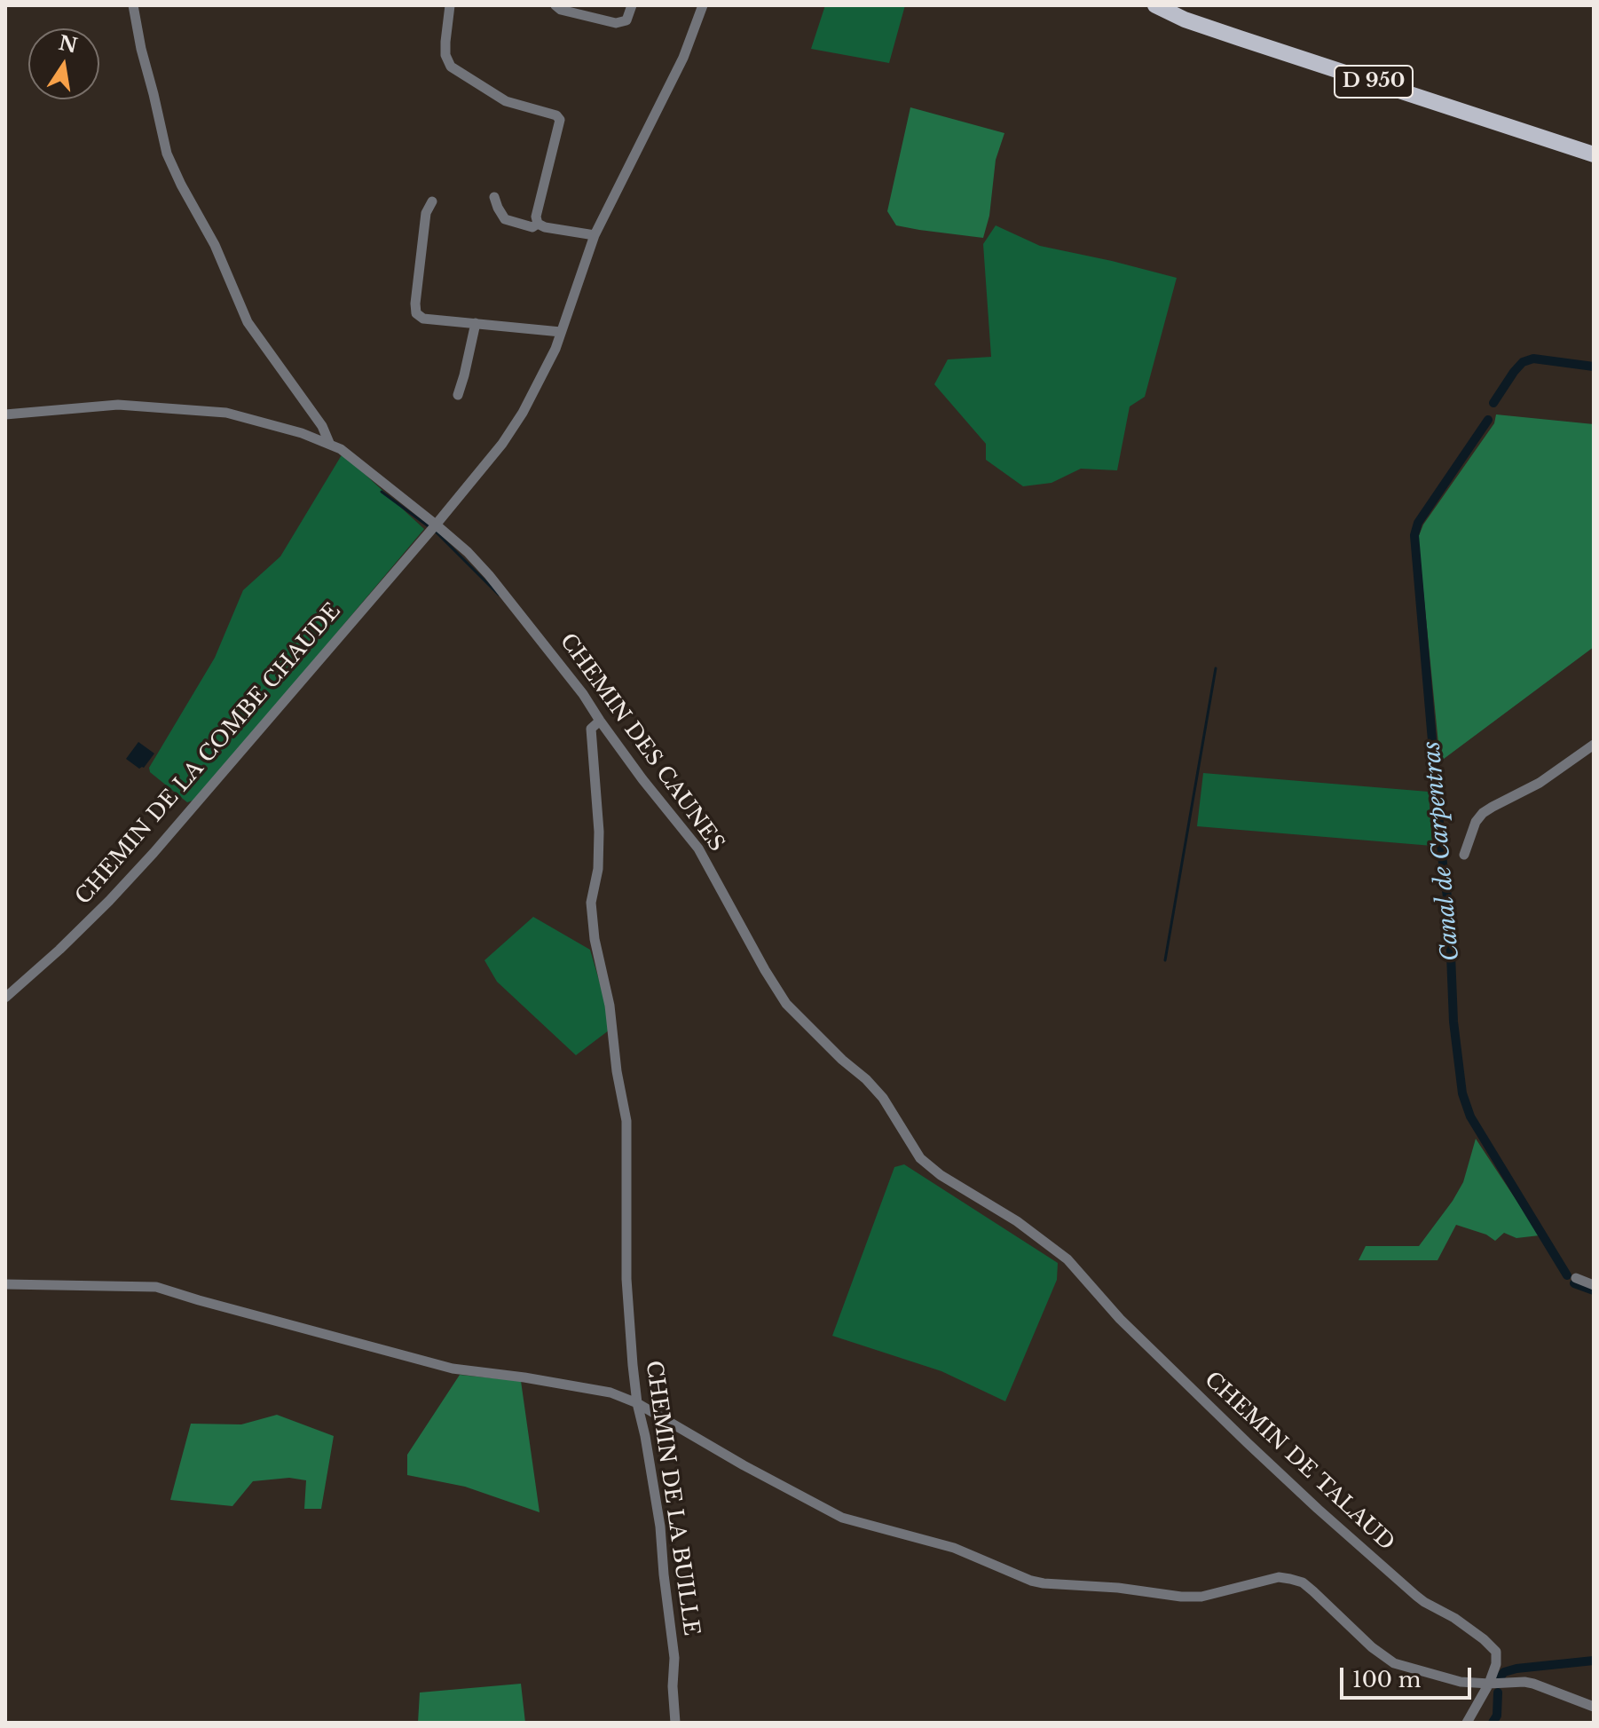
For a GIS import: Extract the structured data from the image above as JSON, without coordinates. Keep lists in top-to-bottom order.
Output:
{
  "streets": {
    "main road": ["D 950"],
    "street": [
      "CHEMIN DES CAUNES",
      "CHEMIN DE LA COMBE CHAUDE",
      "CHEMIN DE TALAUD",
      "CHEMIN DE LA BUILLE"
    ]
  },
  "crossings": [
    ["CHEMIN DES CAUNES", "CHEMIN DE LA COMBE CHAUDE"],
    ["CHEMIN DES CAUNES", "CHEMIN DE TALAUD"],
    ["CHEMIN DES CAUNES", "CHEMIN DE LA BUILLE"]
  ],
  "water": ["Canal de Carpentras"],
  "scale_bar": "100 m",
  "north": "top"
}
